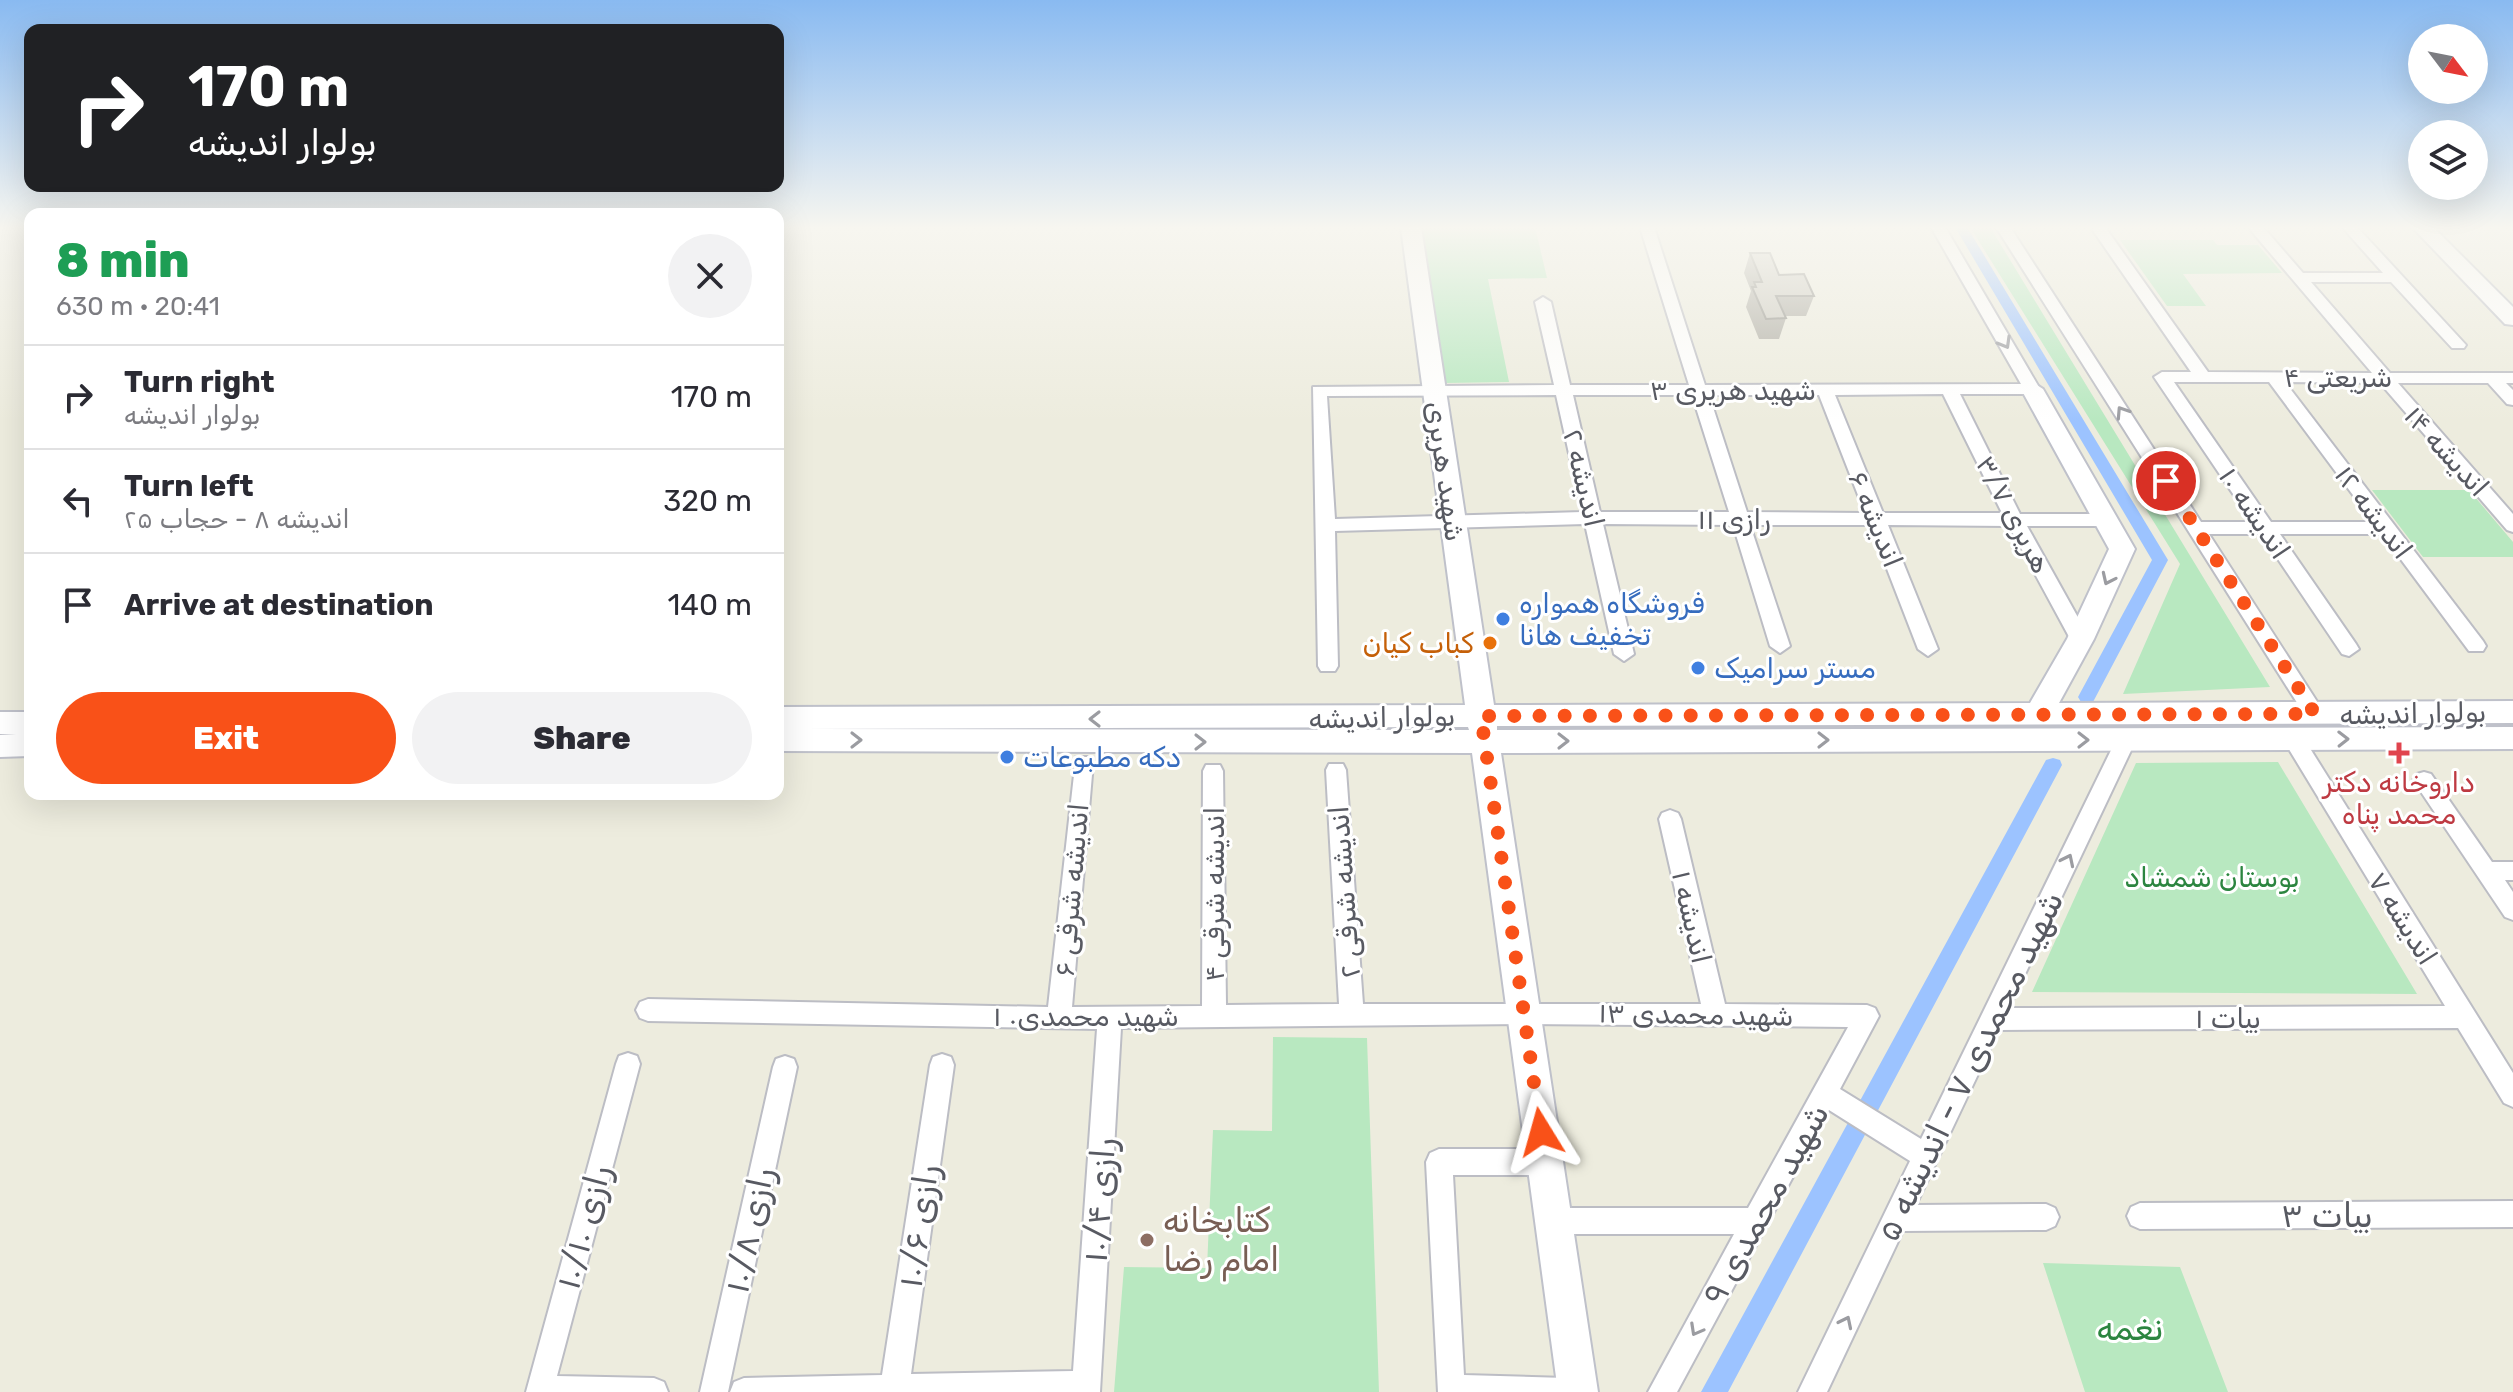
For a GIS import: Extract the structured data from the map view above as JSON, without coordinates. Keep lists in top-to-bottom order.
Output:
{
  "streets": {
    "main road": ["شهید هریری", "بولوار اندیشه"],
    "street": [
      "شریعتی ۴",
      "شهید هریری ۳",
      "اندیشه ۱۴",
      "اندیشه ۲",
      "اندیشه ۱۲",
      "اندیشه ۱۰",
      "هریری ۳/۷",
      "رازی ۱۱",
      "اندیشه ۶",
      "اندیشه شرقی ۶",
      "اندیشه شرقی ۲",
      "اندیشه شرقی ۴",
      "اندیشه ۱",
      "اندیشه ۷",
      "شهید محمدی ۱۳",
      "شهید محمدی۰ ۱",
      "بیات ۱",
      "شهید محمدی ۷ - اندیشه ۵",
      "رازی ۱۰/۴",
      "شهید محمدی ۹",
      "بیات ۳",
      "رازی ۱۰/۶",
      "رازی ۱۰/۱۰",
      "رازی ۱۰/۸"
    ]
  },
  "crossings": [
    ["شریعتی ۴", "اندیشه ۱۴"],
    ["شریعتی ۴", "اندیشه ۱۲"],
    ["شریعتی ۴", "اندیشه ۱۰"],
    ["شهید هریری ۳", "شهید هریری"],
    ["شهید هریری ۳", "اندیشه ۲"],
    ["شهید هریری ۳", "هریری ۳/۷"],
    ["شهید هریری ۳", "رازی ۱۱"],
    ["شهید هریری ۳", "اندیشه ۶"],
    ["شهید هریری", "رازی ۱۱"],
    ["شهید هریری", "بولوار اندیشه"],
    ["شهید هریری", "شهید محمدی ۱۳"],
    ["شهید هریری", "شهید محمدی۰ ۱"],
    ["اندیشه ۲", "رازی ۱۱"],
    ["هریری ۳/۷", "رازی ۱۱"],
    ["رازی ۱۱", "اندیشه ۶"],
    ["بولوار اندیشه", "اندیشه ۷"],
    ["بولوار اندیشه", "شهید محمدی ۷ - اندیشه ۵"],
    ["اندیشه شرقی ۶", "شهید محمدی۰ ۱"],
    ["اندیشه شرقی ۲", "شهید محمدی۰ ۱"],
    ["اندیشه شرقی ۴", "شهید محمدی۰ ۱"],
    ["اندیشه ۱", "شهید محمدی ۱۳"],
    ["اندیشه ۷", "بیات ۱"],
    ["شهید محمدی ۱۳", "شهید محمدی۰ ۱"],
    ["شهید محمدی ۱۳", "شهید محمدی ۹"],
    ["شهید محمدی۰ ۱", "رازی ۱۰/۴"],
    ["بیات ۱", "شهید محمدی ۷ - اندیشه ۵"]
  ],
  "one_way": ["شهید محمدی ۷ - اندیشه ۵", "شهید محمدی ۹"],
  "parks": ["بوستان شمشاد", "نغمه"],
  "places": {
    "other": [
      "فروشگاه همواره تخفیف هانا",
      "کباب کیان",
      "مستر سرامیک",
      "دکه مطبوعات",
      "کتابخانه امام رضا"
    ],
    "health": ["داروخانه دکتر محمد پناه"]
  },
  "north": "bottom right",
  "page": {
    "turn": ["170 m", "بولوار اندیشه"],
    "heading": ["8 min", "630 m · 20:41"],
    "list": [
      {
        "name": "Turn right",
        "note": "بولوار اندیشه",
        "value": "170 m"
      },
      {
        "name": "Turn left",
        "note": "اندیشه ۸ - حجاب ۲۵",
        "value": "320 m"
      },
      {
        "name": "Arrive at destination",
        "value": "140 m"
      }
    ],
    "buttons": ["Exit", "Share"]
  }
}
